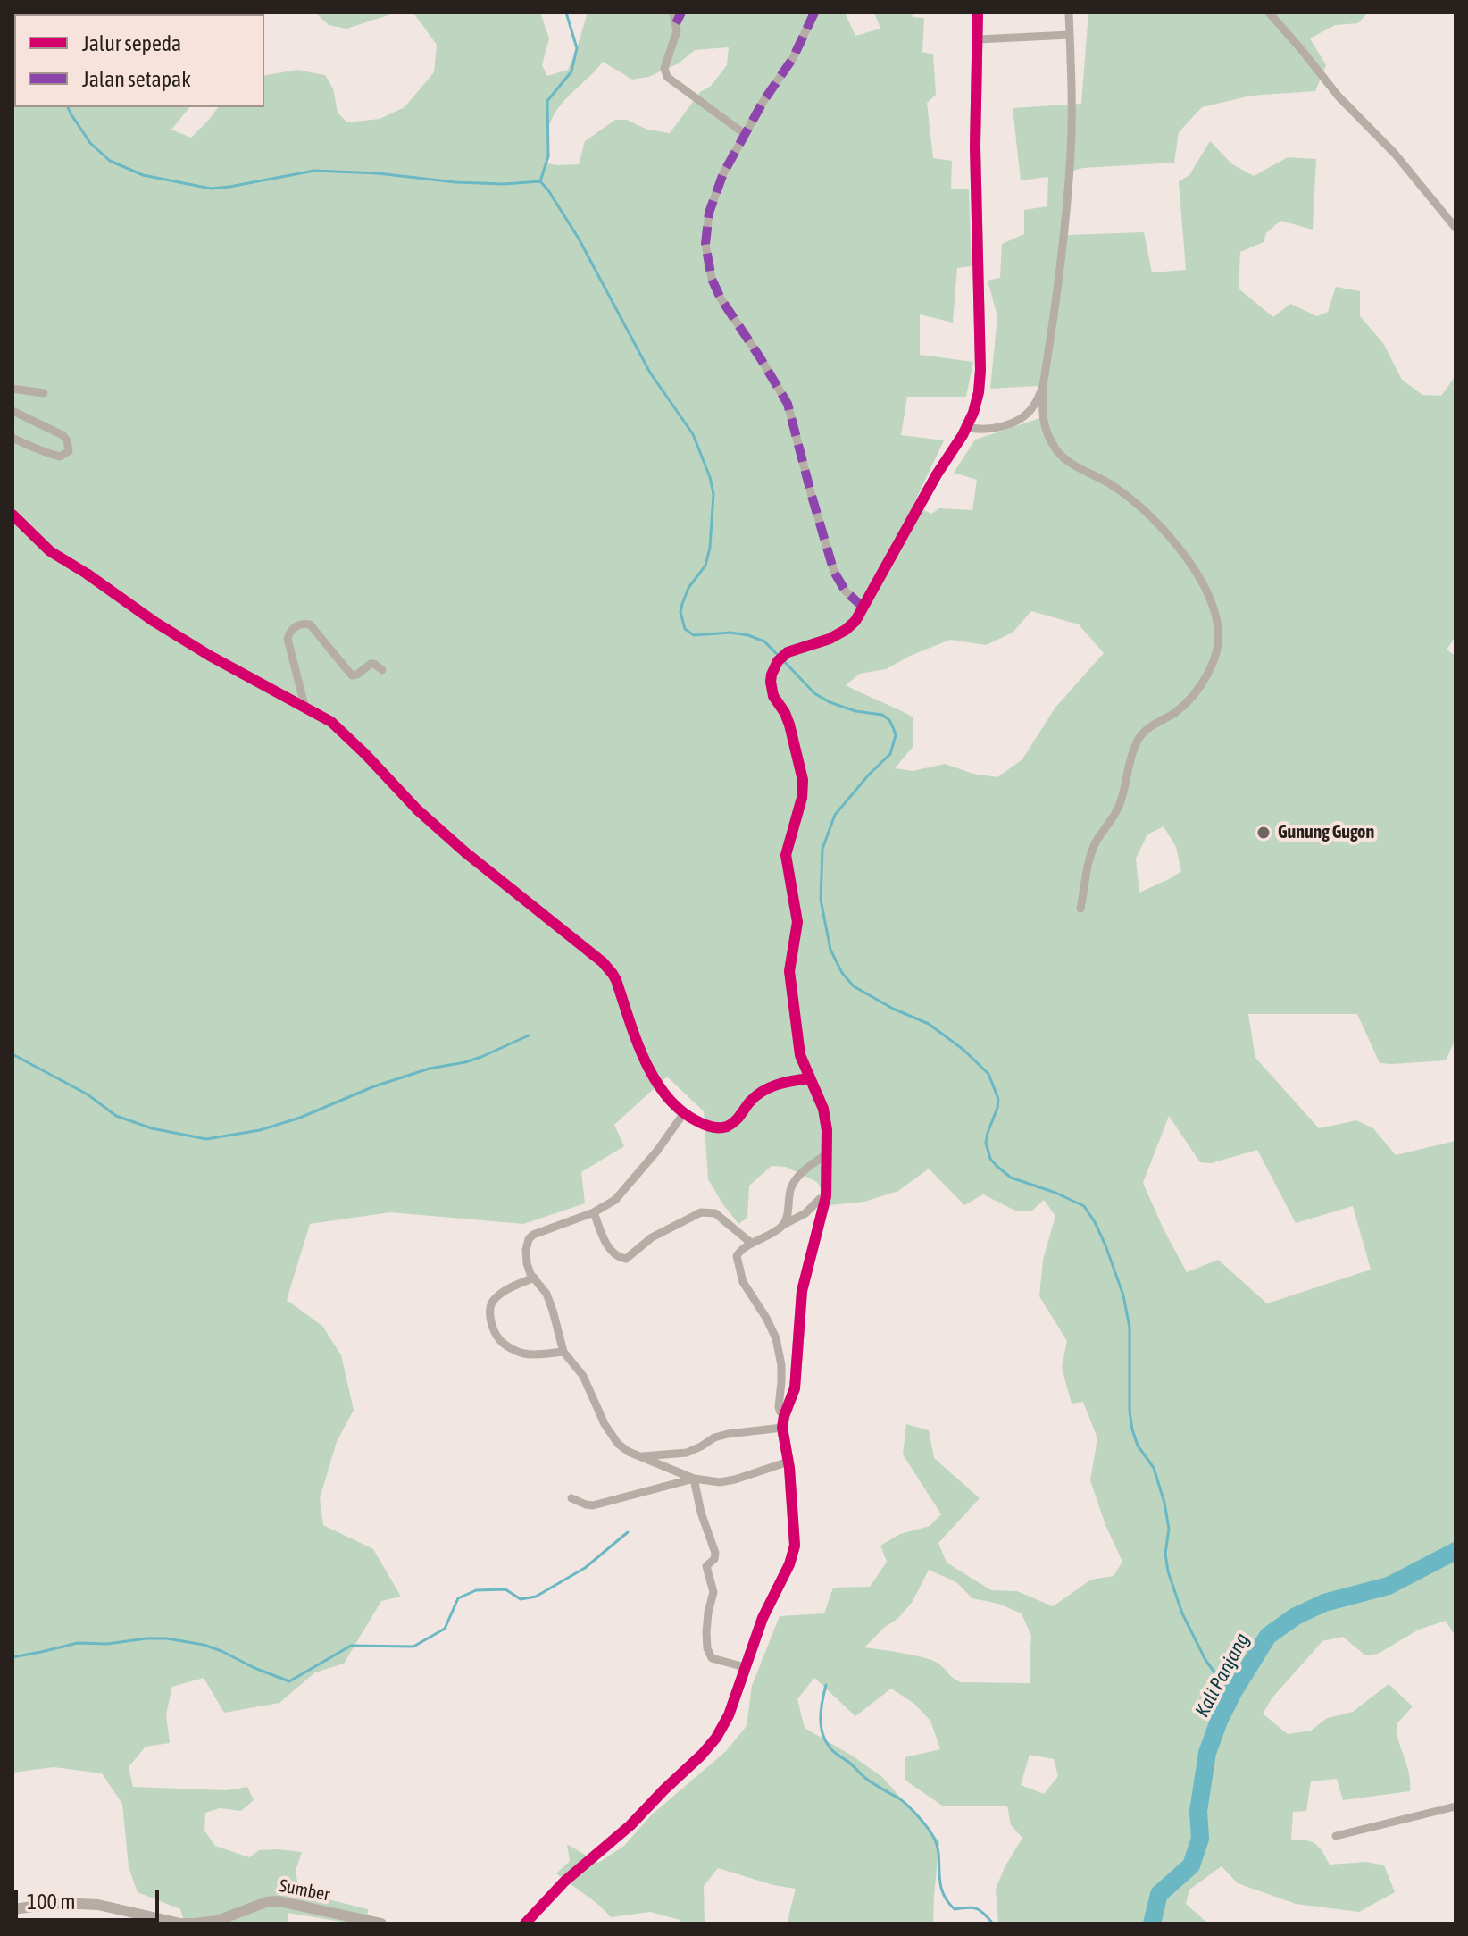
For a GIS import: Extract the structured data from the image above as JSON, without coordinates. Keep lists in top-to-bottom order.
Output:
{
  "streets": {
    "street": ["Sumber"]
  },
  "water": ["Kali Panjang"],
  "places": ["Gunung Gugon"],
  "legend": ["Jalur sepeda", "Jalan setapak"],
  "scale_bar": "100 m"
}
